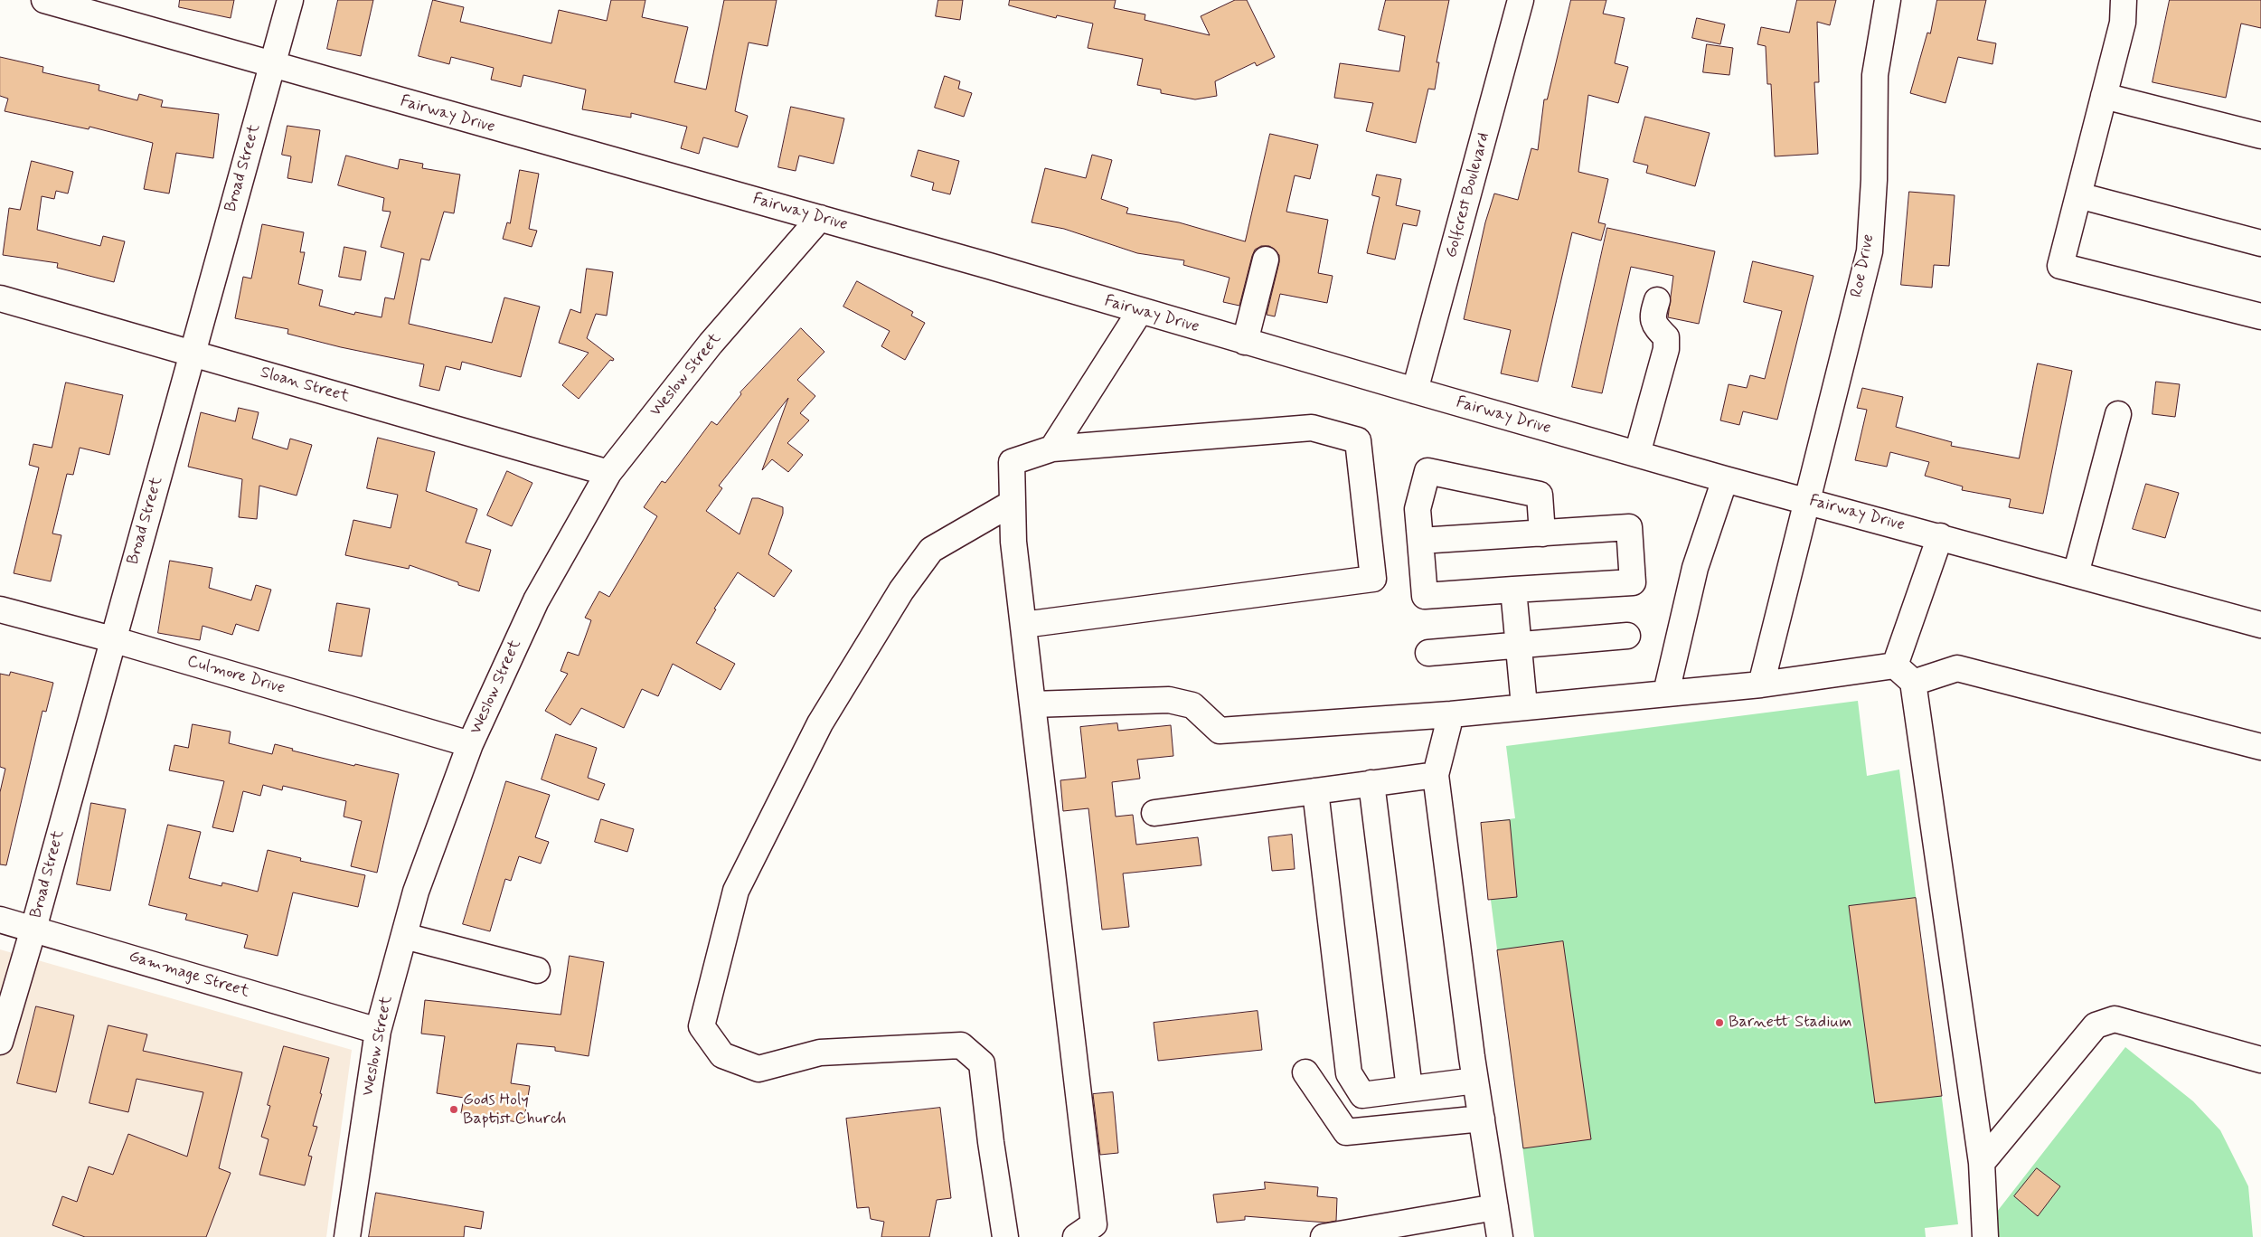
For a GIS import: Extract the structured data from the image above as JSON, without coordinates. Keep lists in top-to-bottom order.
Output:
{
  "streets": {
    "street": [
      "Fairway Drive",
      "Broad Street",
      "Golfcrest Boulevard",
      "Roe Drive",
      "Weslow Street",
      "Sloan Street",
      "Culmore Drive",
      "Gammage Street"
    ]
  },
  "crossings": [
    ["Fairway Drive", "Broad Street"],
    ["Fairway Drive", "Golfcrest Boulevard"],
    ["Fairway Drive", "Roe Drive"],
    ["Fairway Drive", "Weslow Street"],
    ["Broad Street", "Sloan Street"],
    ["Broad Street", "Culmore Drive"],
    ["Broad Street", "Gammage Street"],
    ["Weslow Street", "Sloan Street"],
    ["Weslow Street", "Culmore Drive"],
    ["Weslow Street", "Gammage Street"]
  ],
  "places": ["Barnett Stadium", "Gods Holy Baptist Church"]
}
